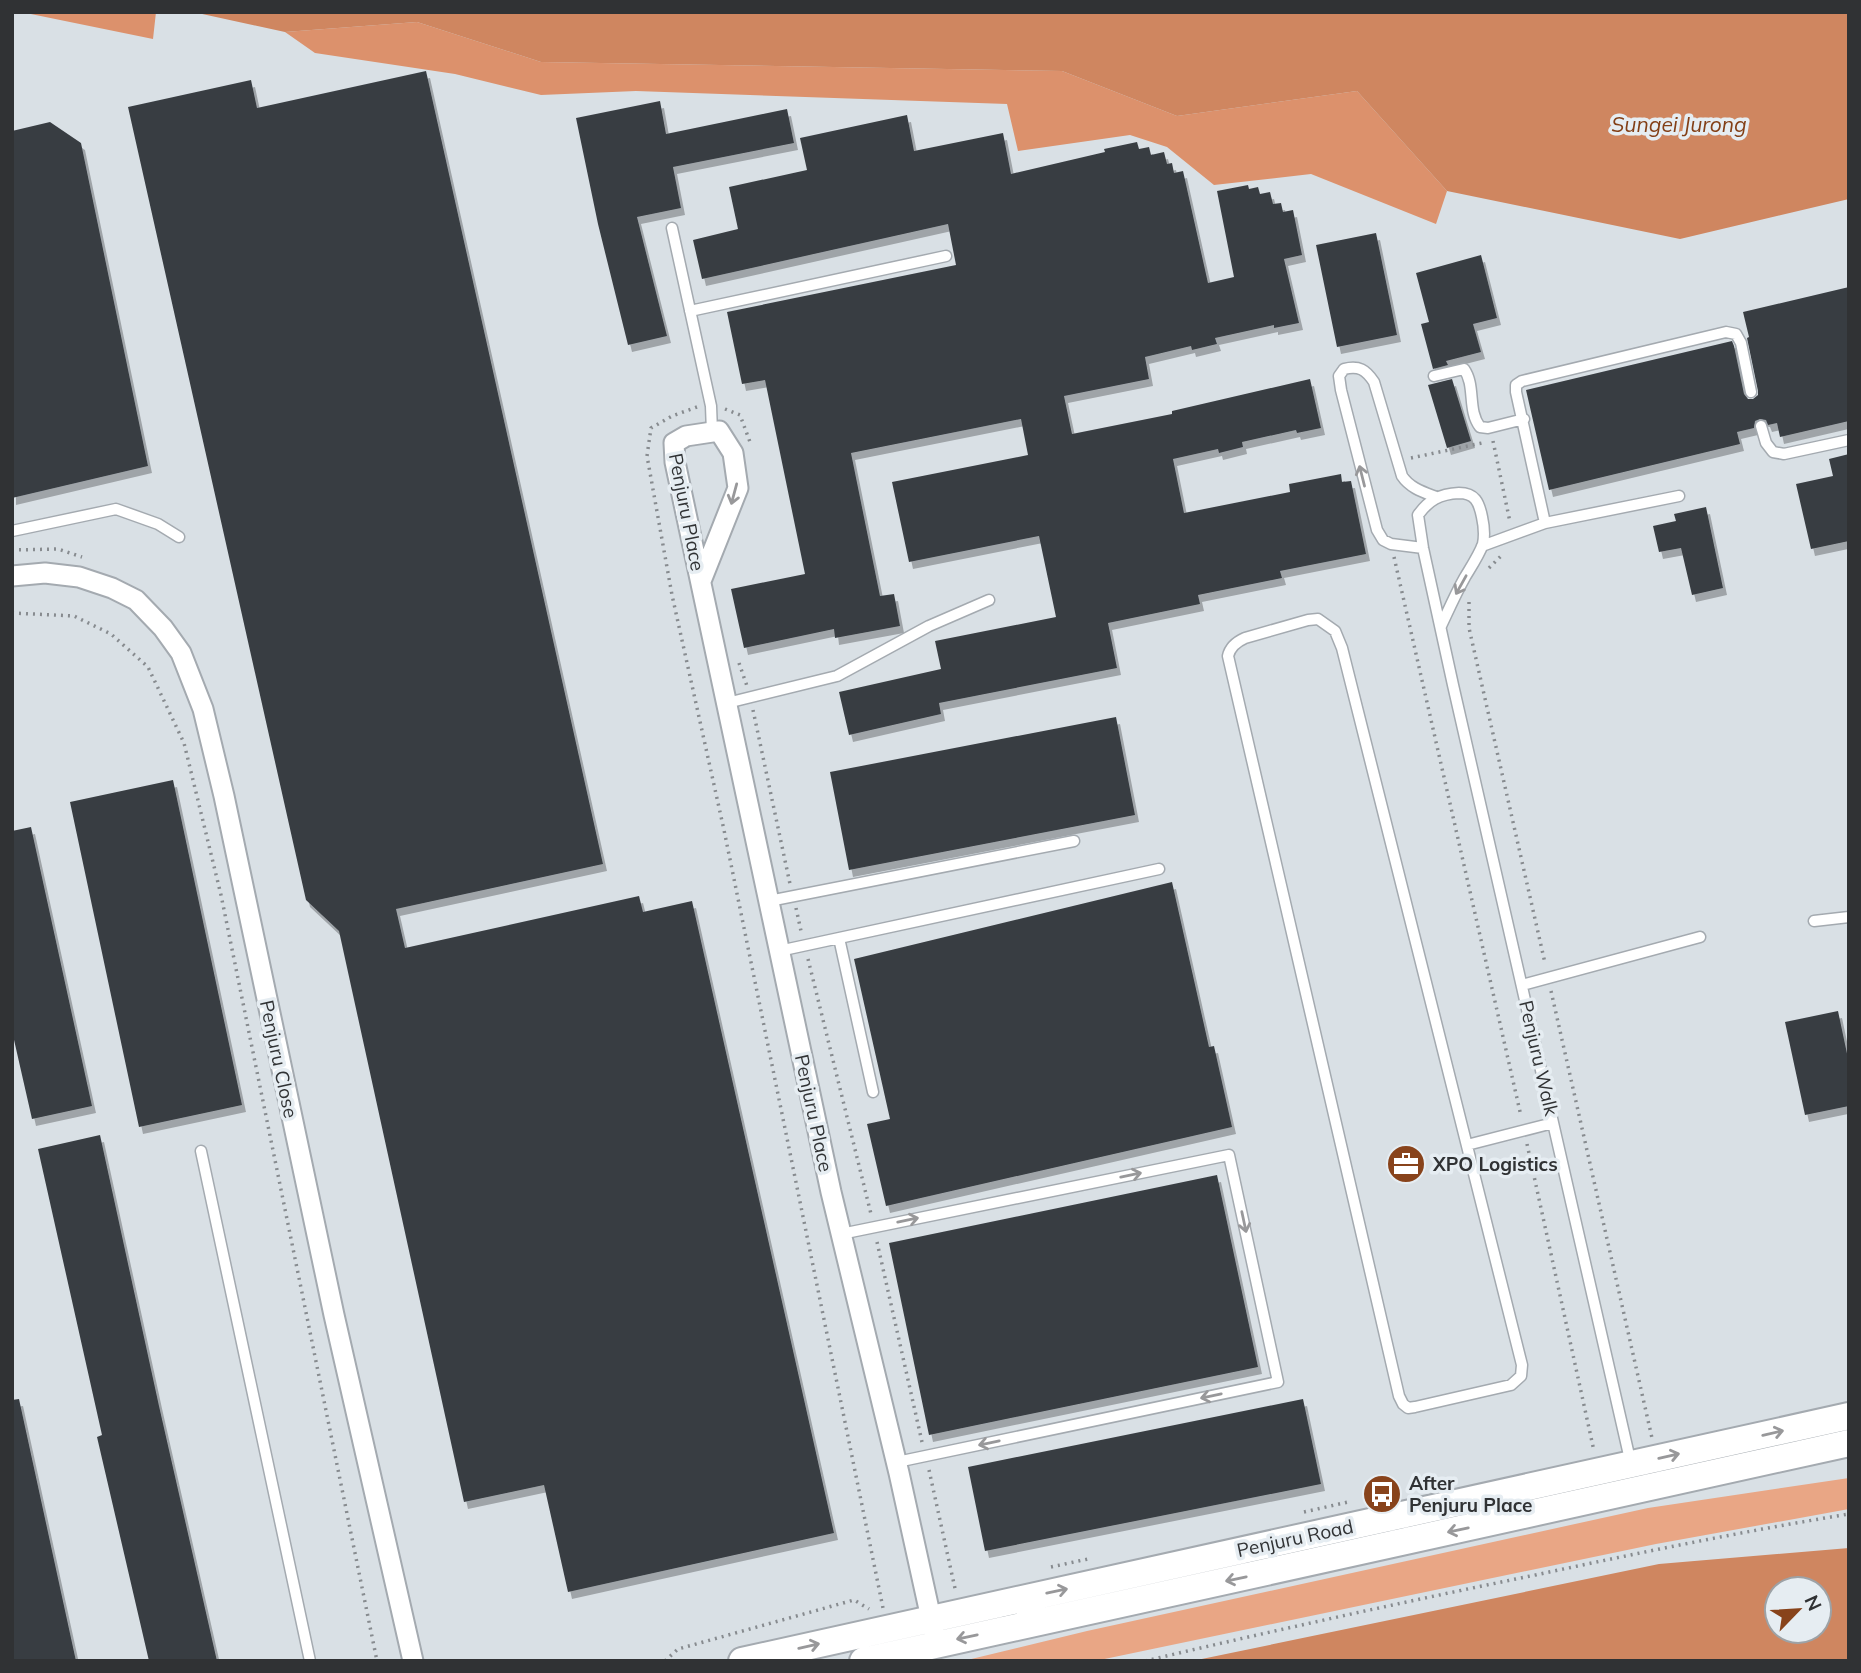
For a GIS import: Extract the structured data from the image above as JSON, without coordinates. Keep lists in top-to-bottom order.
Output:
{
  "streets": {
    "main road": ["Penjuru Road"],
    "street": ["Penjuru Place", "Penjuru Close"],
    "lane": ["Penjuru Walk"]
  },
  "crossings": [
    ["Penjuru Place", "Penjuru Road"],
    ["Penjuru Walk", "Penjuru Road"]
  ],
  "water": ["Sungei Jurong"],
  "places": {
    "office": ["XPO Logistics"],
    "bus stop": ["After Penjuru Place"]
  },
  "north": "top right"
}
